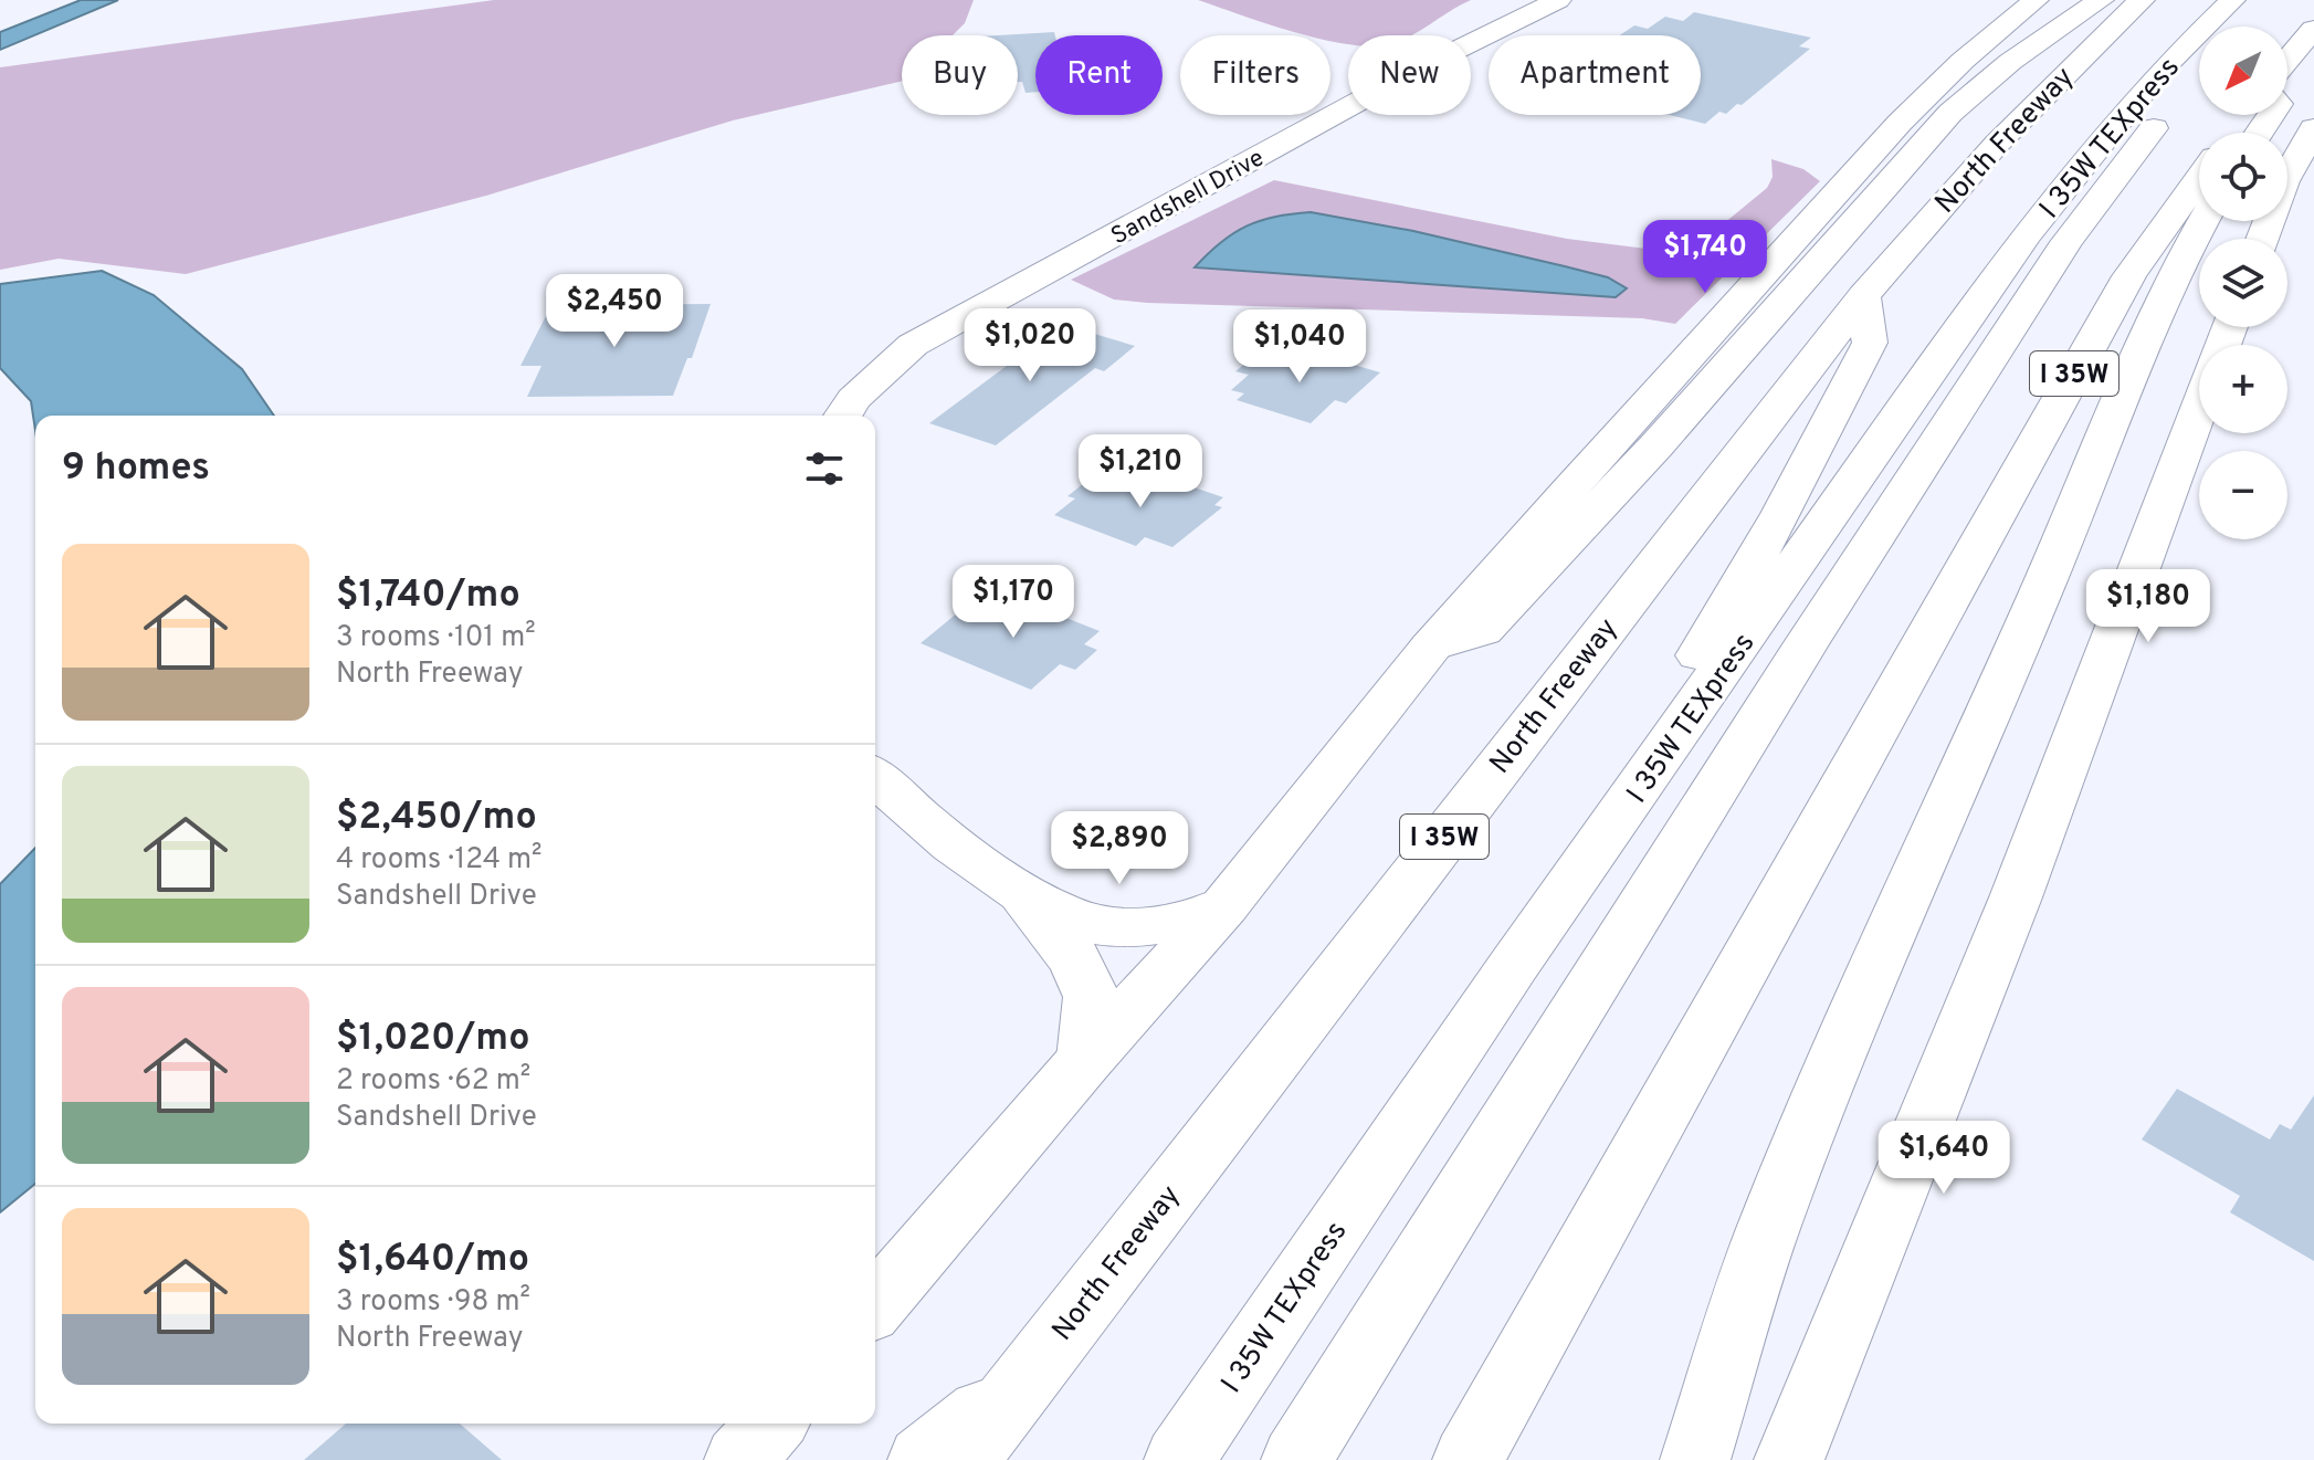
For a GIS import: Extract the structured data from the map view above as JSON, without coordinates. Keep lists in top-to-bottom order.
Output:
{
  "streets": {
    "main road": [
      "I 35W TEXpress",
      "North Freeway",
      "Sandshell Drive",
      "I 35W"
    ]
  },
  "north": "bottom left",
  "page": {
    "map_buttons": ["+", "−"],
    "chip": [
      "Buy",
      "Rent",
      "Filters",
      "New",
      "Apartment"
    ],
    "price": [
      "$1,740",
      "$2,450",
      "$1,020",
      "$1,040",
      "$1,210",
      "$1,170",
      "$1,180",
      "$2,890",
      "$1,640"
    ],
    "heading": "9 homes",
    "list": [
      {
        "name": "$1,740/mo",
        "note": "3 rooms · 101 m² · North Freeway"
      },
      {
        "name": "$2,450/mo",
        "note": "4 rooms · 124 m² · Sandshell Drive"
      },
      {
        "name": "$1,020/mo",
        "note": "2 rooms · 62 m² · Sandshell Drive"
      },
      {
        "name": "$1,640/mo",
        "note": "3 rooms · 98 m² · North Freeway"
      }
    ]
  }
}
